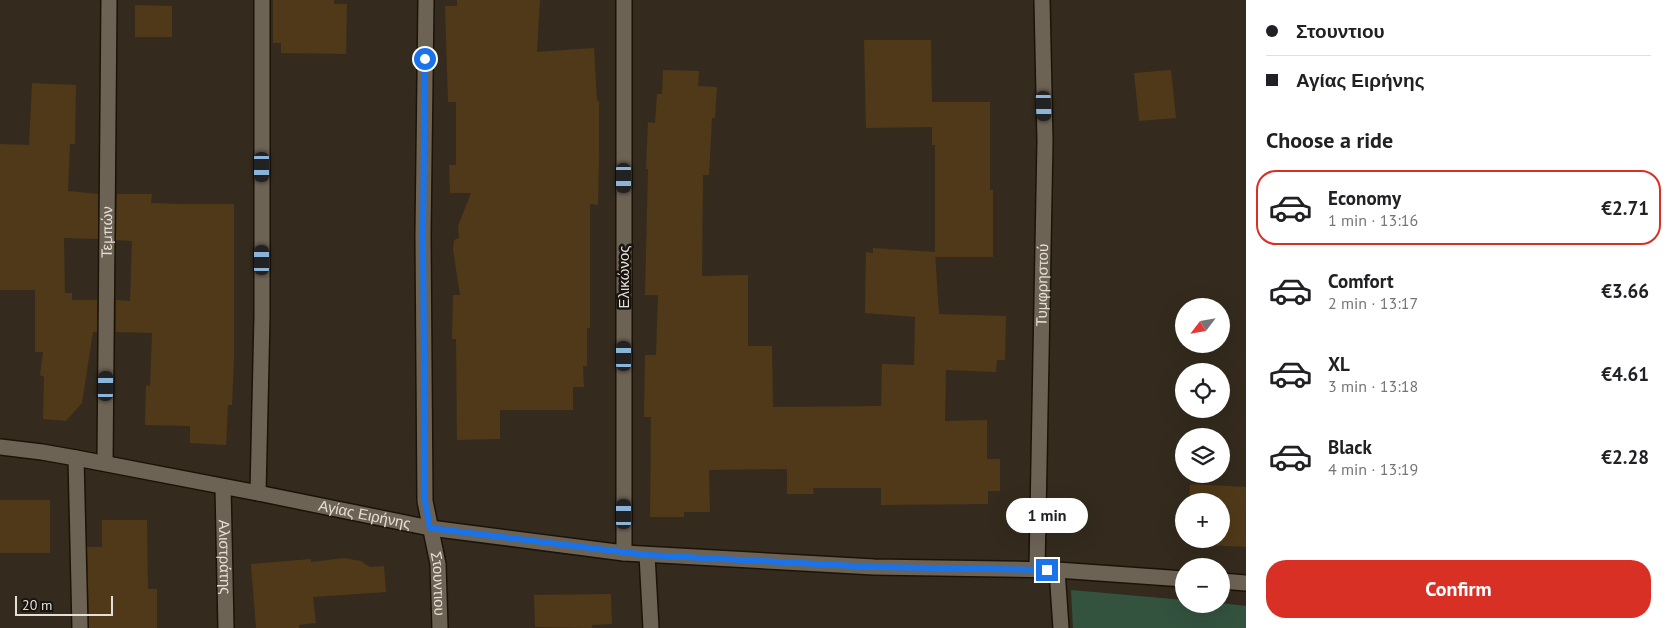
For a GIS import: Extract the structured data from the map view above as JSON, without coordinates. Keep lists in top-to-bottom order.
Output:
{
  "streets": {
    "street": [
      "Τεμπών",
      "Ελικώνος",
      "Τυμφρηστού",
      "Αγίας Ειρήνης",
      "Αλιστράτης",
      "Στουντιου"
    ]
  },
  "crossings": [
    ["Τεμπών", "Αγίας Ειρήνης"],
    ["Ελικώνος", "Αγίας Ειρήνης"],
    ["Τυμφρηστού", "Αγίας Ειρήνης"],
    ["Αγίας Ειρήνης", "Αλιστράτης"],
    ["Αγίας Ειρήνης", "Στουντιου"]
  ],
  "scale_bar": "20 m",
  "north": "bottom left",
  "page": {
    "banner": ["Στουντιου", "Αγίας Ειρήνης"],
    "heading": "Choose a ride",
    "list": [
      {
        "name": "Economy",
        "note": "1 min · 13:16",
        "value": "€2.71"
      },
      {
        "name": "Comfort",
        "note": "2 min · 13:17",
        "value": "€3.66"
      },
      {
        "name": "XL",
        "note": "3 min · 13:18",
        "value": "€4.61"
      },
      {
        "name": "Black",
        "note": "4 min · 13:19",
        "value": "€2.28"
      }
    ],
    "map_buttons": ["+", "−"],
    "bubble": "1 min",
    "buttons": "Confirm",
    "scale": "20 m"
  }
}
